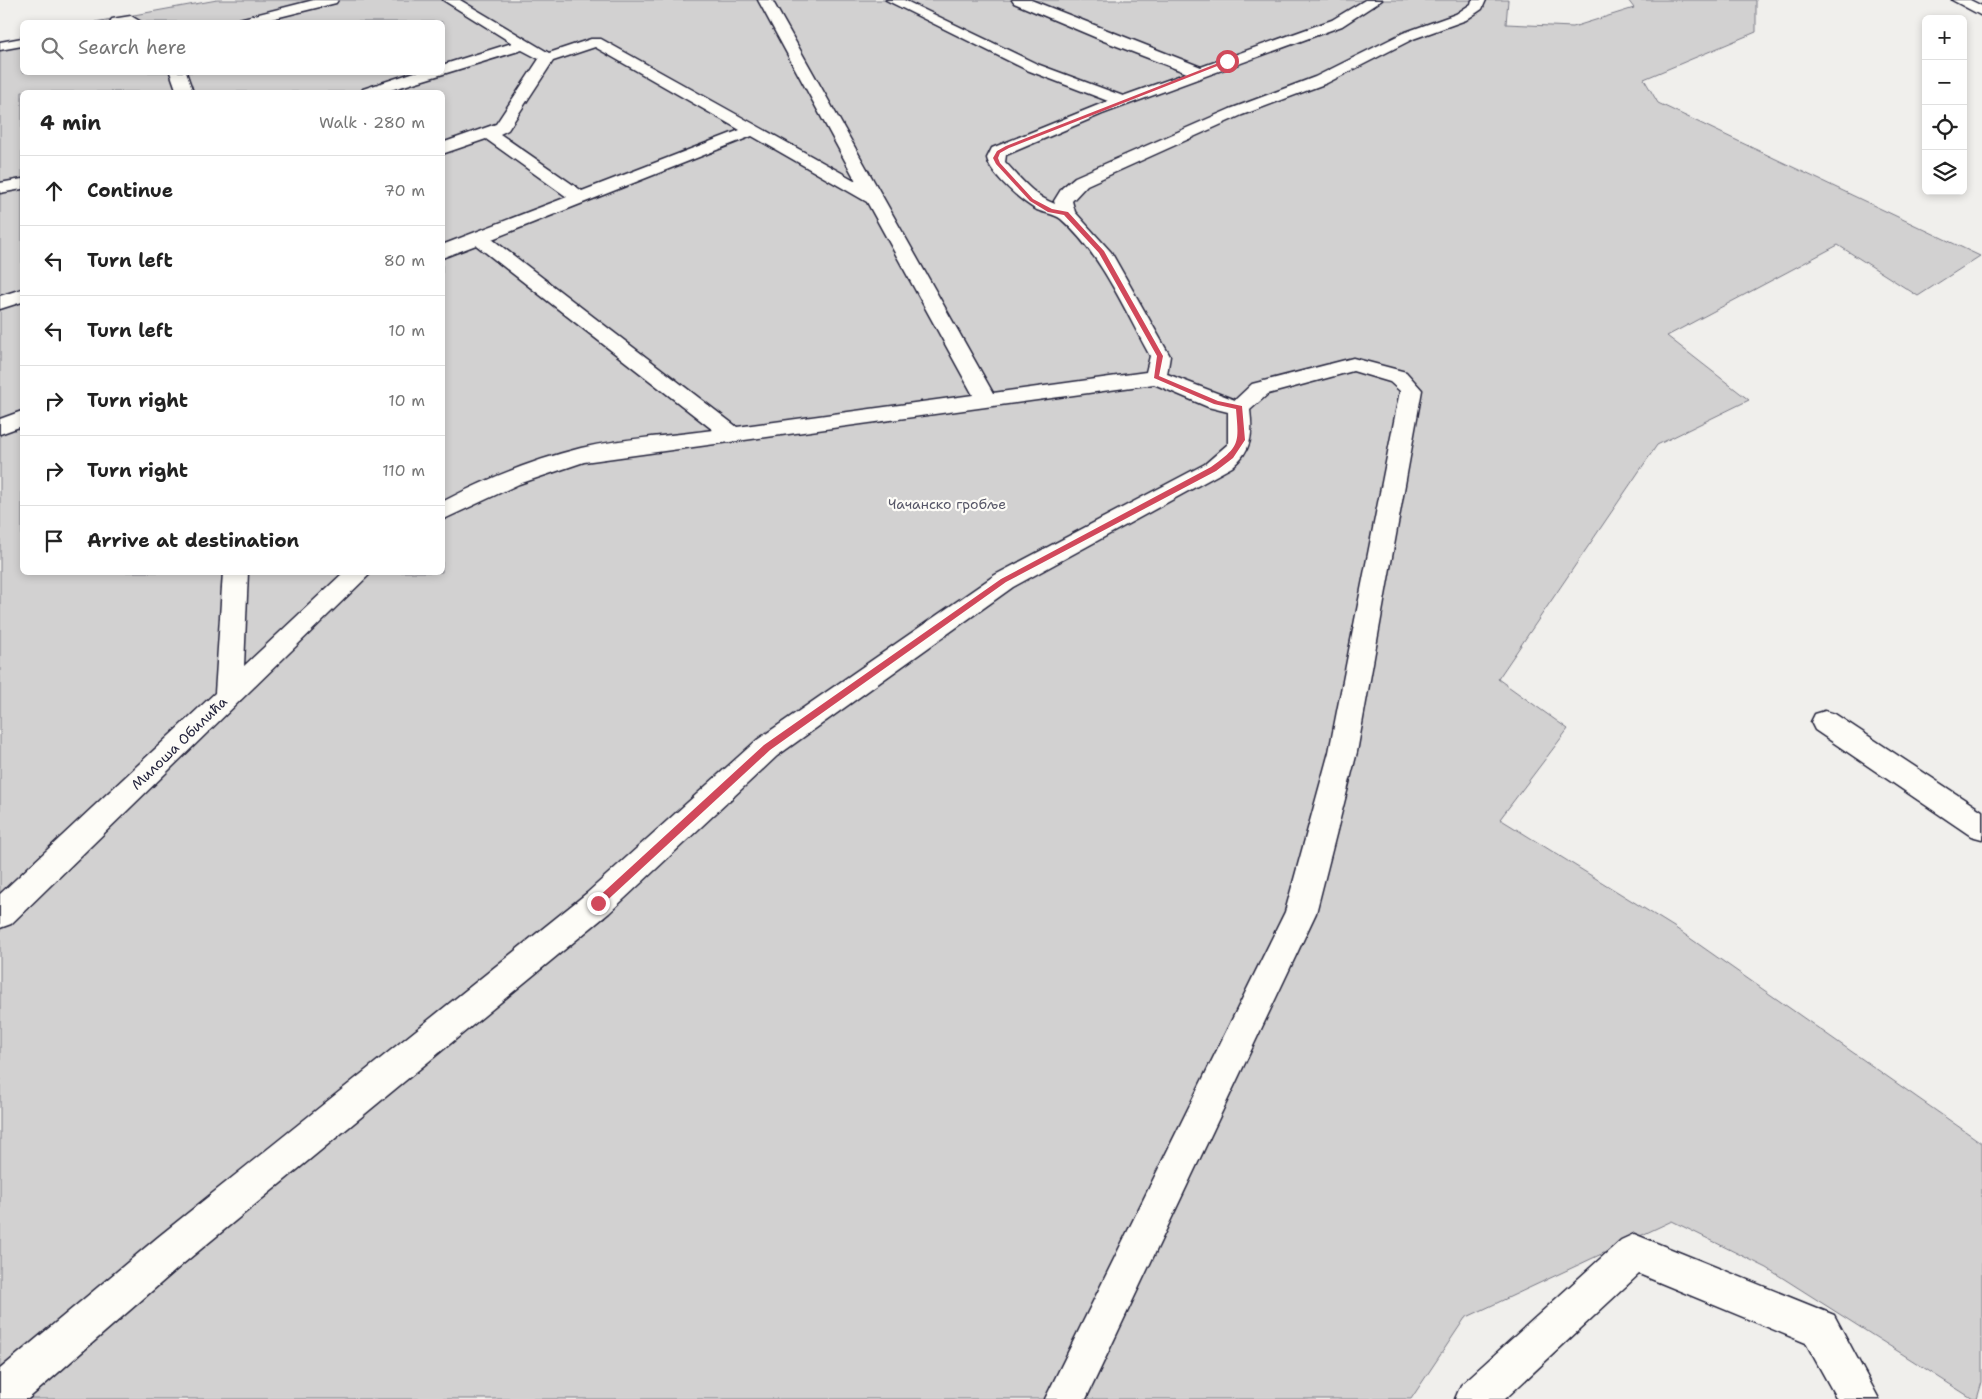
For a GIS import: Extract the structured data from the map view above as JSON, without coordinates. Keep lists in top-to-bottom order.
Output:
{
  "streets": {
    "street": ["Милоша Обилића"]
  },
  "parks": ["Чачанско гробље"],
  "page": {
    "map_buttons": ["+", "−"],
    "search": "Search here",
    "heading": ["4 min", "Walk · 280 m"],
    "list": [
      ["Continue", "70 m"],
      ["Turn left", "80 m"],
      ["Turn left", "10 m"],
      ["Turn right", "10 m"],
      ["Turn right", "110 m"],
      "Arrive at destination"
    ]
  }
}
